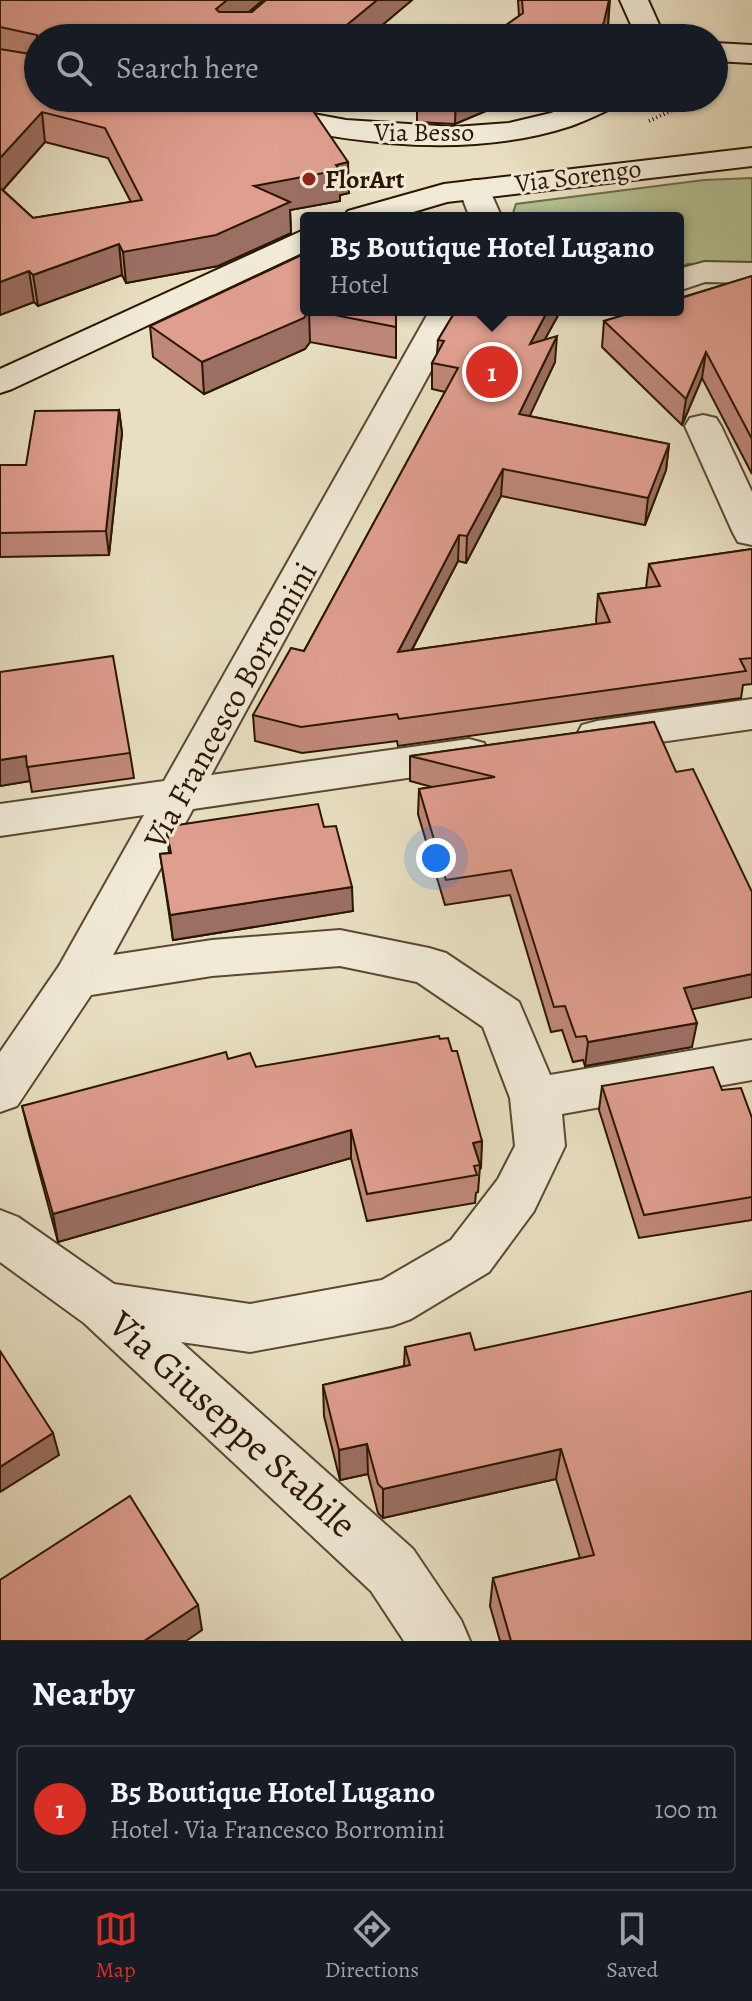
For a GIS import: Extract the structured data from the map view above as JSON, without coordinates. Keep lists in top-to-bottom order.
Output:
{
  "streets": {
    "street": [
      "Via Besso",
      "Via Sorengo",
      "Via Francesco Borromini",
      "Via Giuseppe Stabile"
    ]
  },
  "places": ["FlorArt"],
  "page": {
    "search": "Search here",
    "popup": ["B5 Boutique Hotel Lugano", "Hotel"],
    "pins": "1",
    "heading": "Nearby",
    "list": [
      {
        "mark": "1",
        "name": "B5 Boutique Hotel Lugano",
        "note": "Hotel · Via Francesco Borromini",
        "value": "100 m"
      }
    ],
    "nav": ["Map", "Directions", "Saved"]
  }
}
